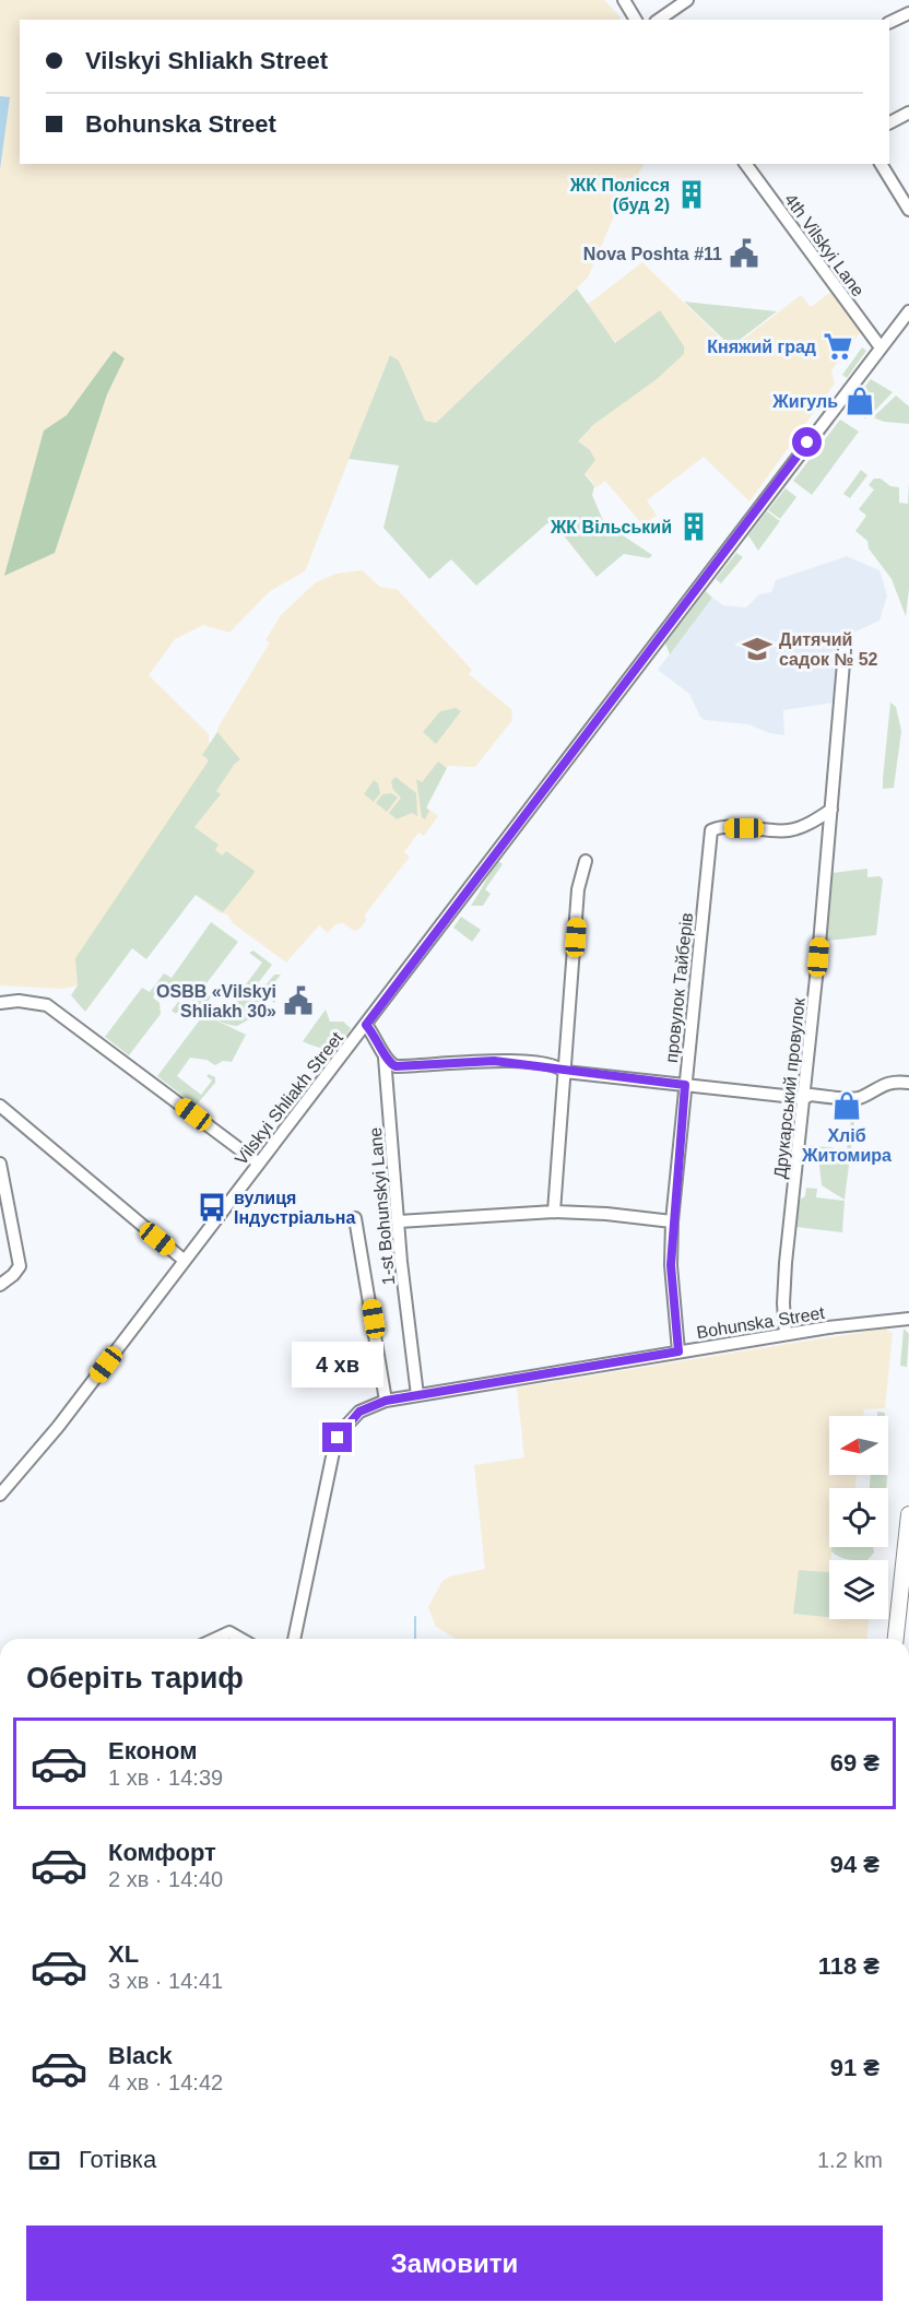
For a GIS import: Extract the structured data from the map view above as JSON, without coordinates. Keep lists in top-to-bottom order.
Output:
{
  "streets": {
    "street": [
      "4th Vilskyi Lane",
      "провулок Тайберів",
      "Друкарський провулок",
      "Vilskyi Shliakh Street",
      "1-st Bohunskyi Lane",
      "Bohunska Street"
    ]
  },
  "crossings": [
    ["4th Vilskyi Lane", "Vilskyi Shliakh Street"],
    ["провулок Тайберів", "Друкарський провулок"],
    ["провулок Тайберів", "Bohunska Street"],
    ["Друкарський провулок", "Bohunska Street"],
    ["1-st Bohunskyi Lane", "Bohunska Street"]
  ],
  "places": {
    "building": ["ЖК Полісся (буд 2)", "ЖК Вільський"],
    "public building": ["Nova Poshta #11", "OSBB «Vilskyi Shliakh 30»"],
    "supermarket": ["Княжий град"],
    "shop": ["Жигуль", "Хліб Житомира"],
    "school or university": ["Дитячий садок № 52"],
    "bus stop": ["вулиця Індустріальна"]
  },
  "north": "left",
  "page": {
    "banner": ["Vilskyi Shliakh Street", "Bohunska Street"],
    "bubble": "4 хв",
    "heading": "Оберіть тариф",
    "list": [
      {
        "name": "Економ",
        "note": "1 хв · 14:39",
        "value": "69 ₴"
      },
      {
        "name": "Комфорт",
        "note": "2 хв · 14:40",
        "value": "94 ₴"
      },
      {
        "name": "XL",
        "note": "3 хв · 14:41",
        "value": "118 ₴"
      },
      {
        "name": "Black",
        "note": "4 хв · 14:42",
        "value": "91 ₴"
      }
    ],
    "pay": ["Готівка", "1.2 km"],
    "buttons": "Замовити"
  }
}
